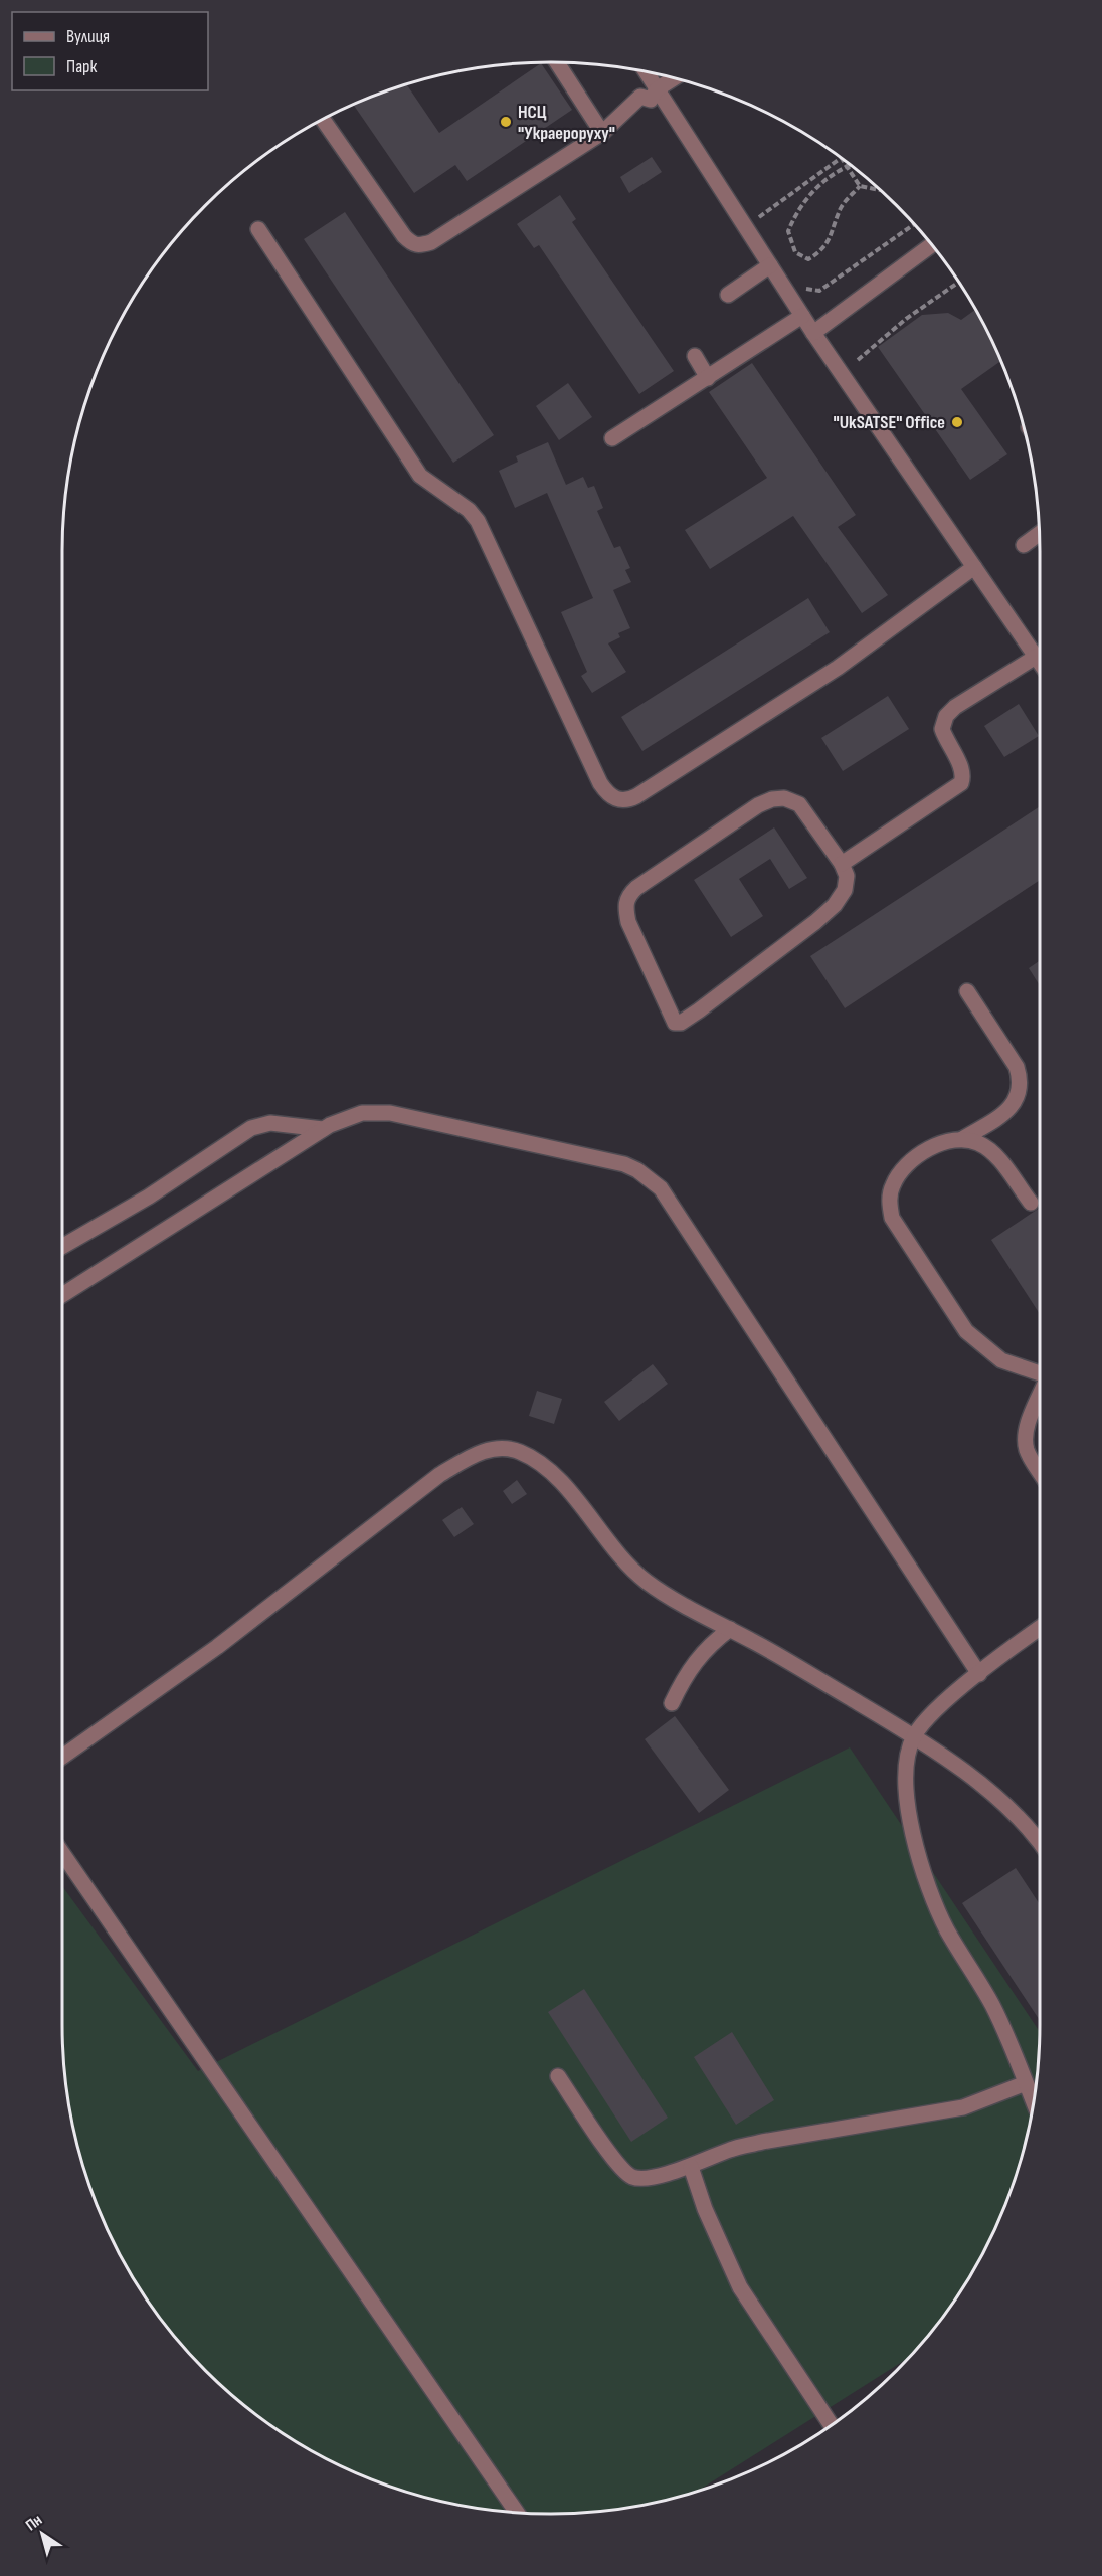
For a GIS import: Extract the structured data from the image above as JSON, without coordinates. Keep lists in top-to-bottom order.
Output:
{
  "places": ["НСЦ \"Украероруху\"", "\"UkSATSE\" Office"],
  "legend": ["Вулиця", "Парк"],
  "north": "top left"
}
